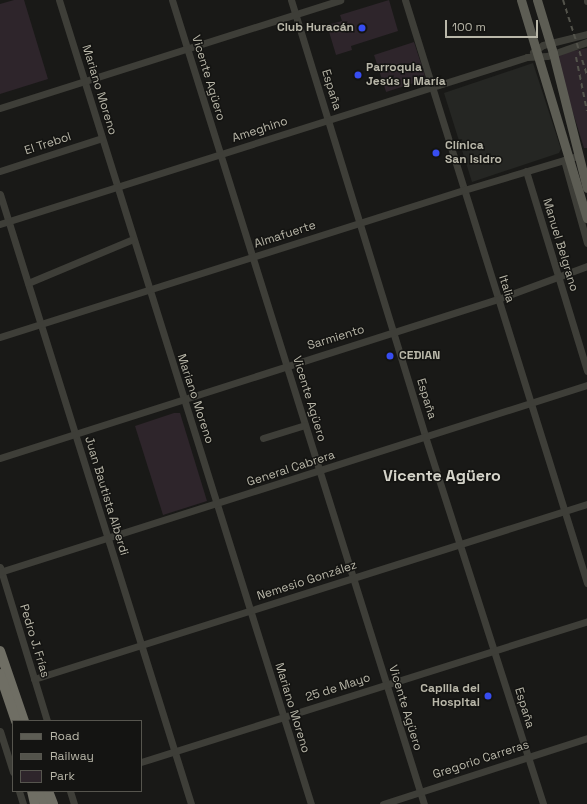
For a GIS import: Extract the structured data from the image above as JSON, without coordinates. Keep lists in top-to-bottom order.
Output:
{
  "streets": {
    "street": [
      "Vicente Agüero",
      "Mariano Moreno",
      "España",
      "Ameghino",
      "El Trebol",
      "Almafuerte",
      "Manuel Belgrano",
      "Italia",
      "Sarmiento",
      "General Cabrera",
      "Juan Bautista Alberdi",
      "Nemesio González",
      "Pedro J. Frías",
      "25 de Mayo",
      "Gregorio Carreras"
    ]
  },
  "crossings": [
    ["Vicente Agüero", "Ameghino"],
    ["Vicente Agüero", "Almafuerte"],
    ["Vicente Agüero", "Sarmiento"],
    ["Vicente Agüero", "General Cabrera"],
    ["Vicente Agüero", "Nemesio González"],
    ["Vicente Agüero", "25 de Mayo"],
    ["Vicente Agüero", "Gregorio Carreras"],
    ["Mariano Moreno", "Ameghino"],
    ["Mariano Moreno", "El Trebol"],
    ["Mariano Moreno", "Almafuerte"],
    ["Mariano Moreno", "Sarmiento"],
    ["Mariano Moreno", "General Cabrera"],
    ["Mariano Moreno", "Nemesio González"],
    ["Mariano Moreno", "25 de Mayo"],
    ["España", "Ameghino"],
    ["España", "Almafuerte"],
    ["España", "Sarmiento"],
    ["España", "General Cabrera"],
    ["España", "Nemesio González"],
    ["España", "25 de Mayo"],
    ["España", "Gregorio Carreras"],
    ["Ameghino", "Italia"],
    ["Ameghino", "Juan Bautista Alberdi"],
    ["Almafuerte", "Manuel Belgrano"],
    ["Almafuerte", "Italia"],
    ["Almafuerte", "Juan Bautista Alberdi"],
    ["Manuel Belgrano", "Sarmiento"],
    ["Italia", "Sarmiento"],
    ["Italia", "General Cabrera"],
    ["Italia", "Nemesio González"],
    ["Sarmiento", "Juan Bautista Alberdi"],
    ["General Cabrera", "Juan Bautista Alberdi"],
    ["General Cabrera", "Pedro J. Frías"],
    ["Juan Bautista Alberdi", "Nemesio González"],
    ["Juan Bautista Alberdi", "25 de Mayo"],
    ["Nemesio González", "Pedro J. Frías"]
  ],
  "districts": ["Vicente Agüero"],
  "places": [
    "Club Huracán",
    "Parroquia Jesús y María",
    "Clínica San Isidro",
    "CEDIAN",
    "Capilla del Hospital"
  ],
  "legend": ["Road", "Railway", "Park"],
  "scale_bar": "100 m"
}
